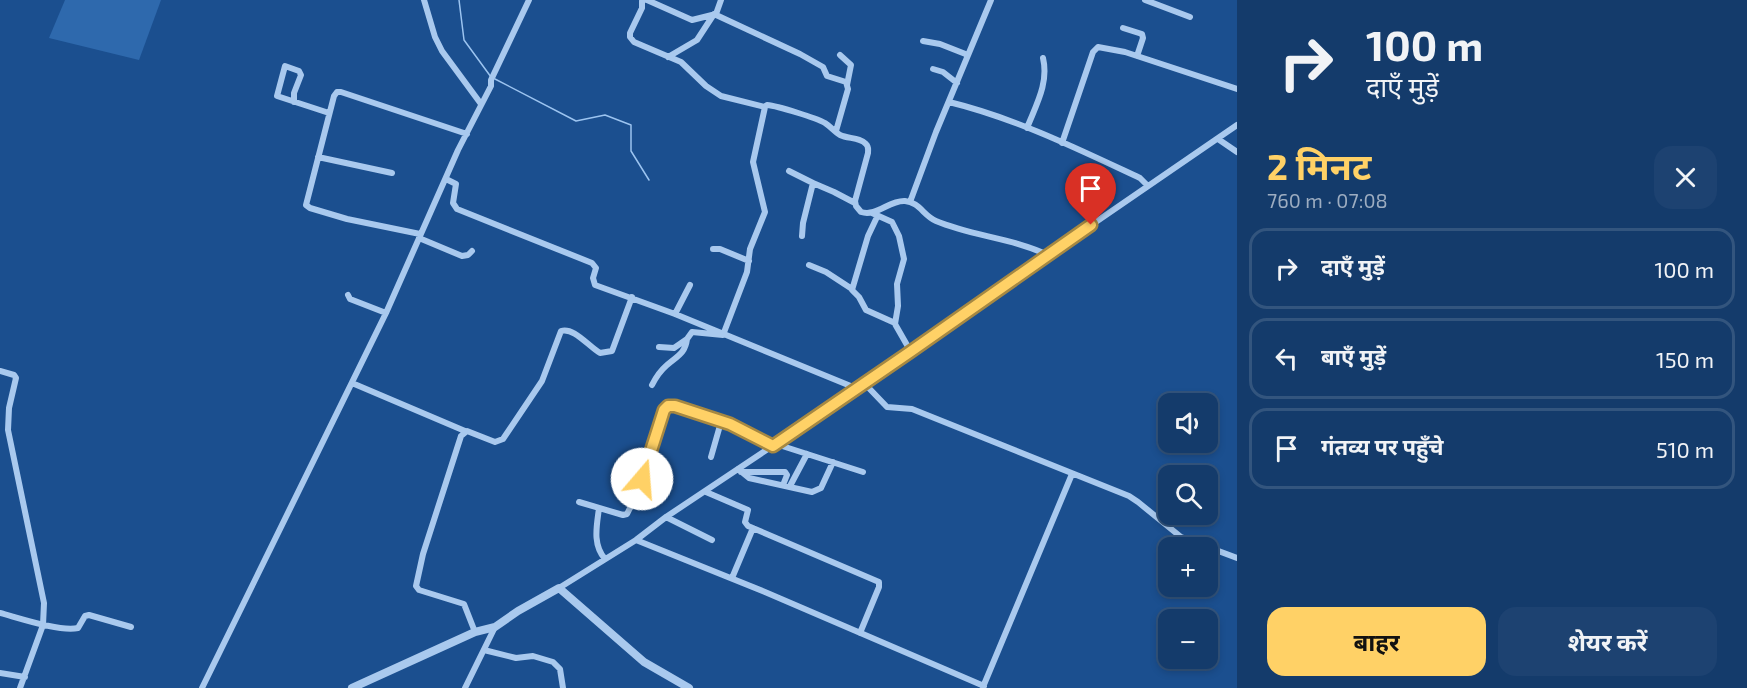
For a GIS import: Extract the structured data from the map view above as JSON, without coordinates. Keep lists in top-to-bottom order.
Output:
{
  "page": {
    "turn": ["100 m", "दाएँ मुड़ें"],
    "heading": ["2 मिनट", "760 m · 07:08"],
    "list": [
      {
        "name": "दाएँ मुड़ें",
        "value": "100 m"
      },
      {
        "name": "बाएँ मुड़ें",
        "value": "150 m"
      },
      {
        "name": "गंतव्य पर पहुँचे",
        "value": "510 m"
      }
    ],
    "map_buttons": ["+", "−"],
    "buttons": ["बाहर", "शेयर करें"]
  }
}
